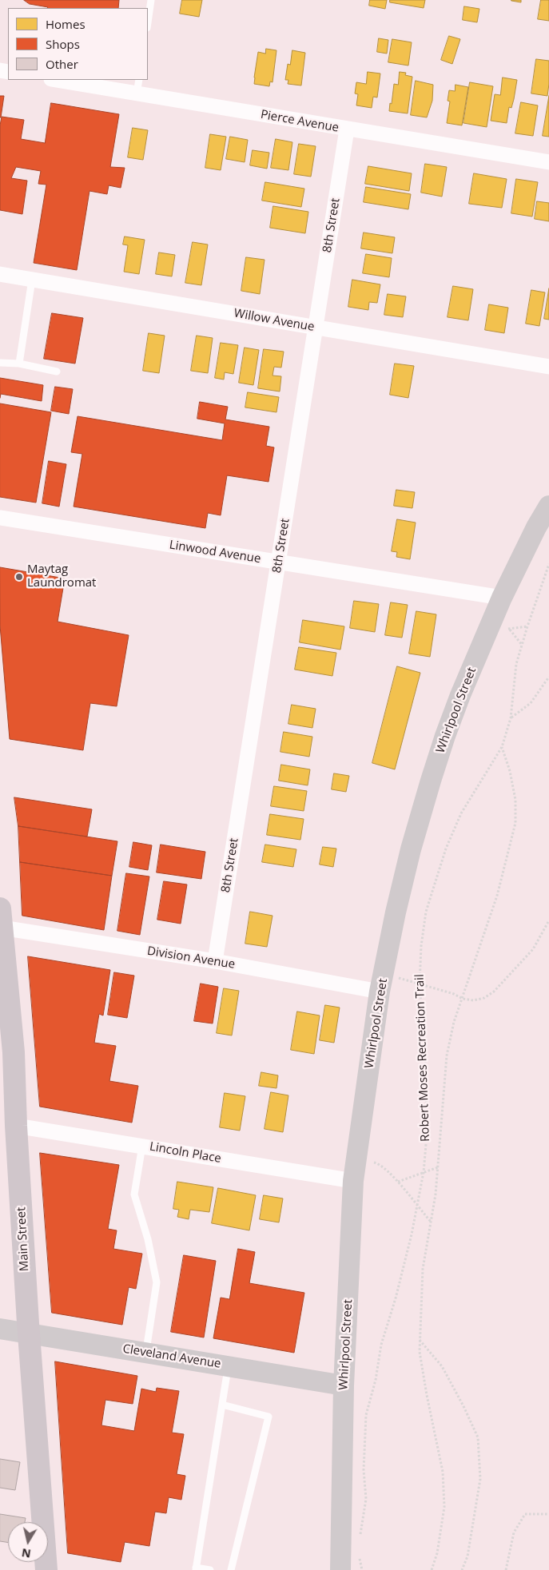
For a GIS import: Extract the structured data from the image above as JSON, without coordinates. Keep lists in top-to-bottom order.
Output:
{
  "streets": {
    "main road": ["Main Street"],
    "street": [
      "Pierce Avenue",
      "8th Street",
      "Willow Avenue",
      "Linwood Avenue",
      "Whirlpool Street",
      "Division Avenue",
      "Lincoln Place",
      "Cleveland Avenue"
    ],
    "path": ["Robert Moses Recreation Trail"]
  },
  "crossings": [
    ["Pierce Avenue", "8th Street"],
    ["8th Street", "Willow Avenue"],
    ["8th Street", "Linwood Avenue"],
    ["8th Street", "Division Avenue"],
    ["Linwood Avenue", "Whirlpool Street"],
    ["Whirlpool Street", "Division Avenue"],
    ["Whirlpool Street", "Lincoln Place"],
    ["Whirlpool Street", "Cleveland Avenue"],
    ["Division Avenue", "Main Street"],
    ["Lincoln Place", "Main Street"],
    ["Main Street", "Cleveland Avenue"]
  ],
  "places": ["Maytag Laundromat"],
  "legend": ["Homes", "Shops", "Other"],
  "north": "bottom"
}
